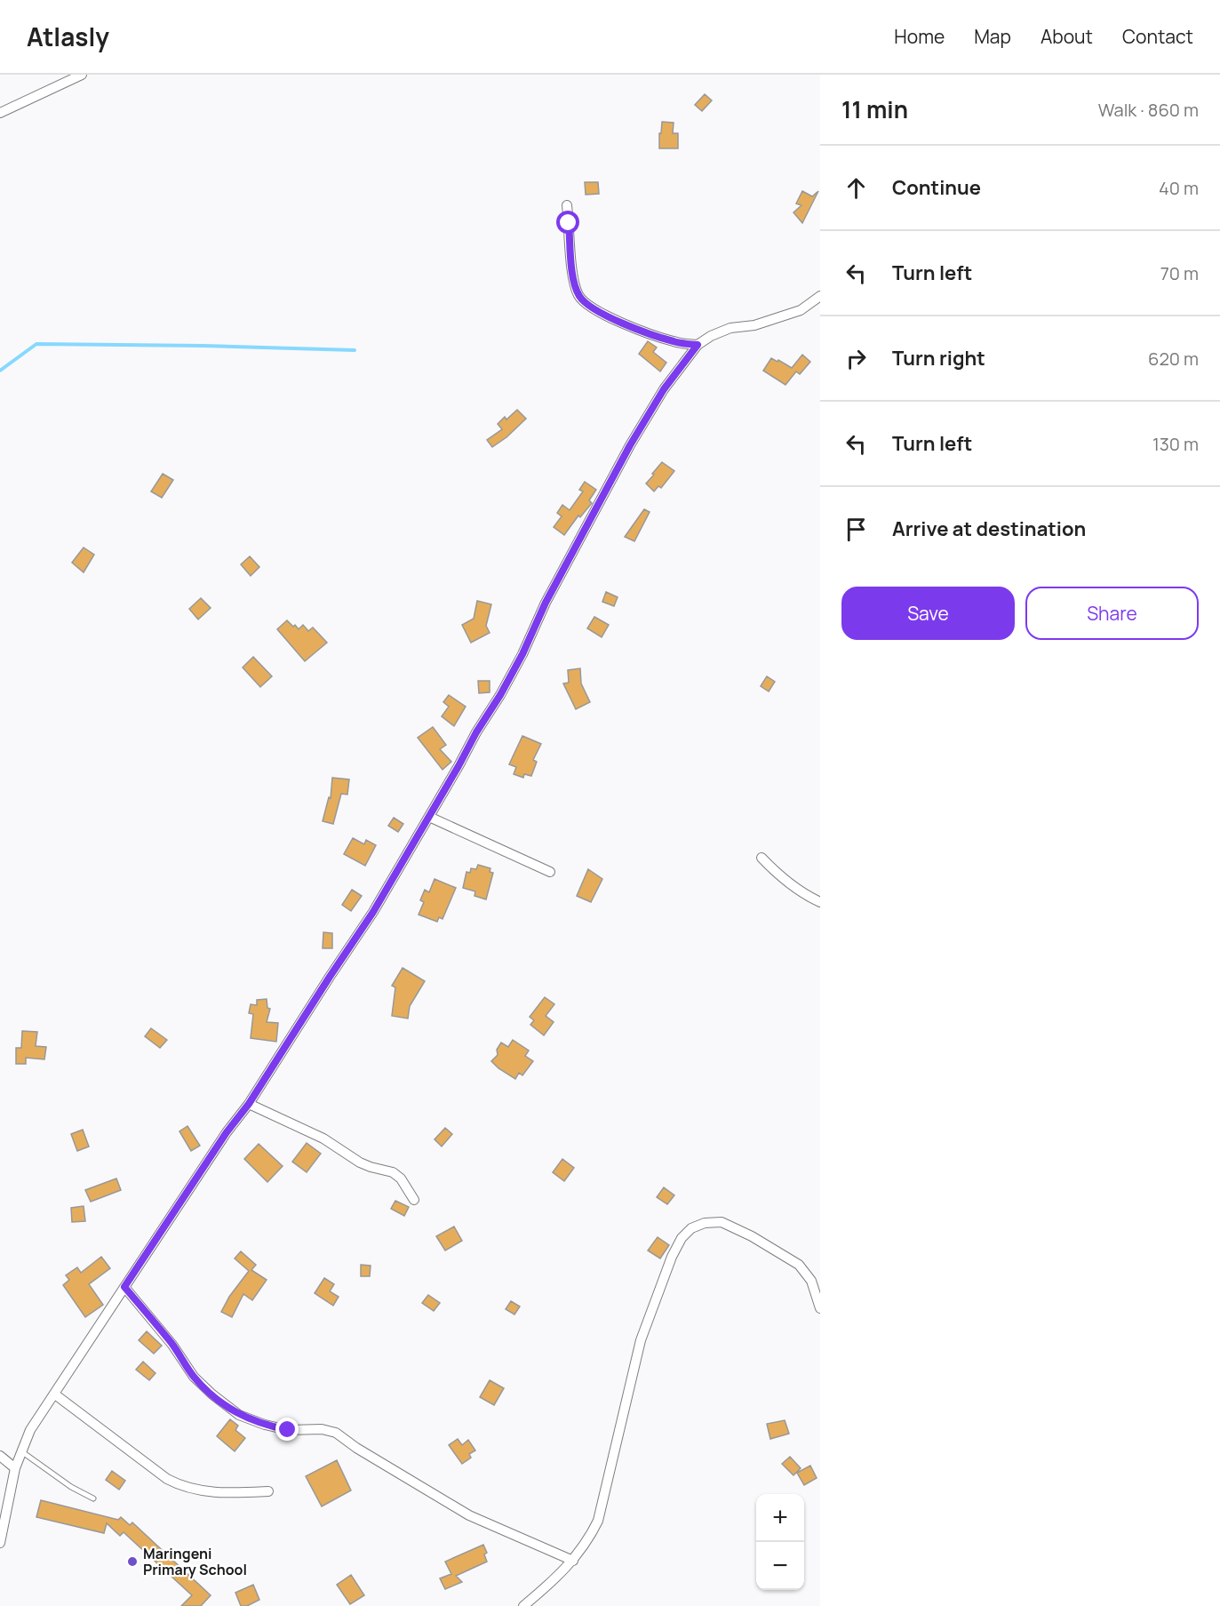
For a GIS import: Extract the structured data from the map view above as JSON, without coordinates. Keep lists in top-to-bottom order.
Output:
{
  "places": ["Maringeni Primary School"],
  "page": {
    "header": "Atlasly",
    "nav": [
      "Home",
      "Map",
      "About",
      "Contact"
    ],
    "heading": ["11 min", "Walk · 860 m"],
    "list": [
      ["Continue", "40 m"],
      ["Turn left", "70 m"],
      ["Turn right", "620 m"],
      ["Turn left", "130 m"],
      "Arrive at destination"
    ],
    "buttons": ["Save", "Share"],
    "map_buttons": ["+", "−"]
  }
}
